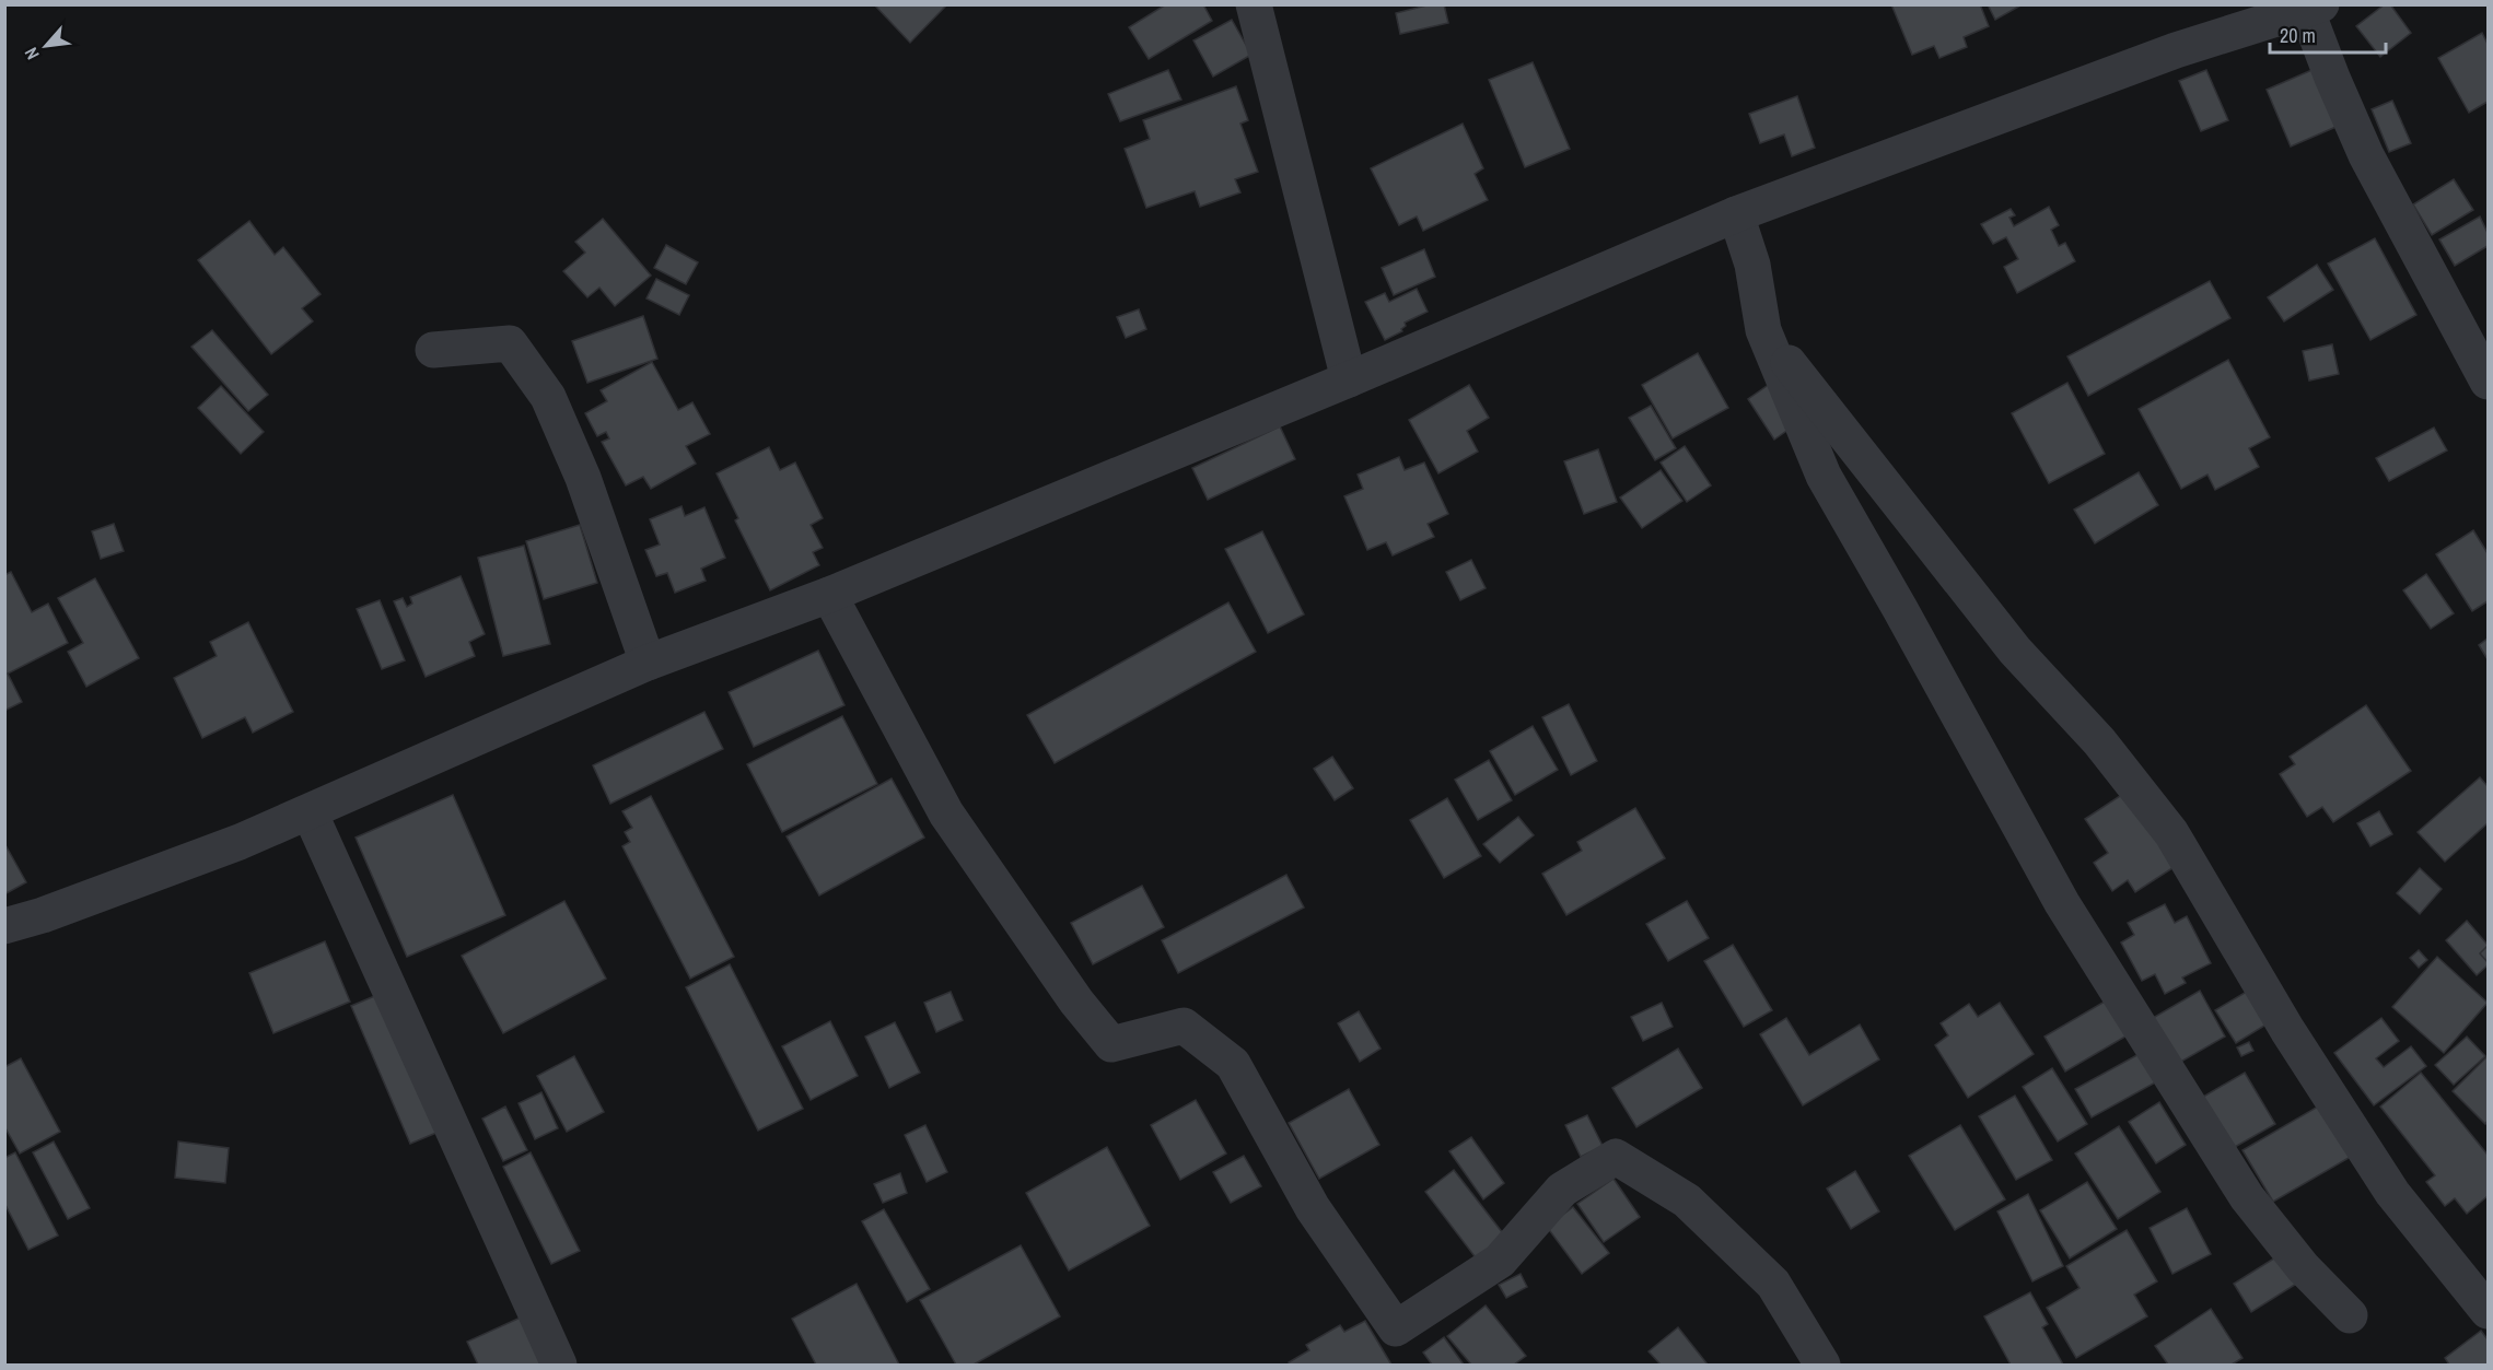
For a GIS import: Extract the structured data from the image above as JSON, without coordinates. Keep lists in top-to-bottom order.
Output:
{
  "scale_bar": "20 m",
  "north": "bottom left"
}
